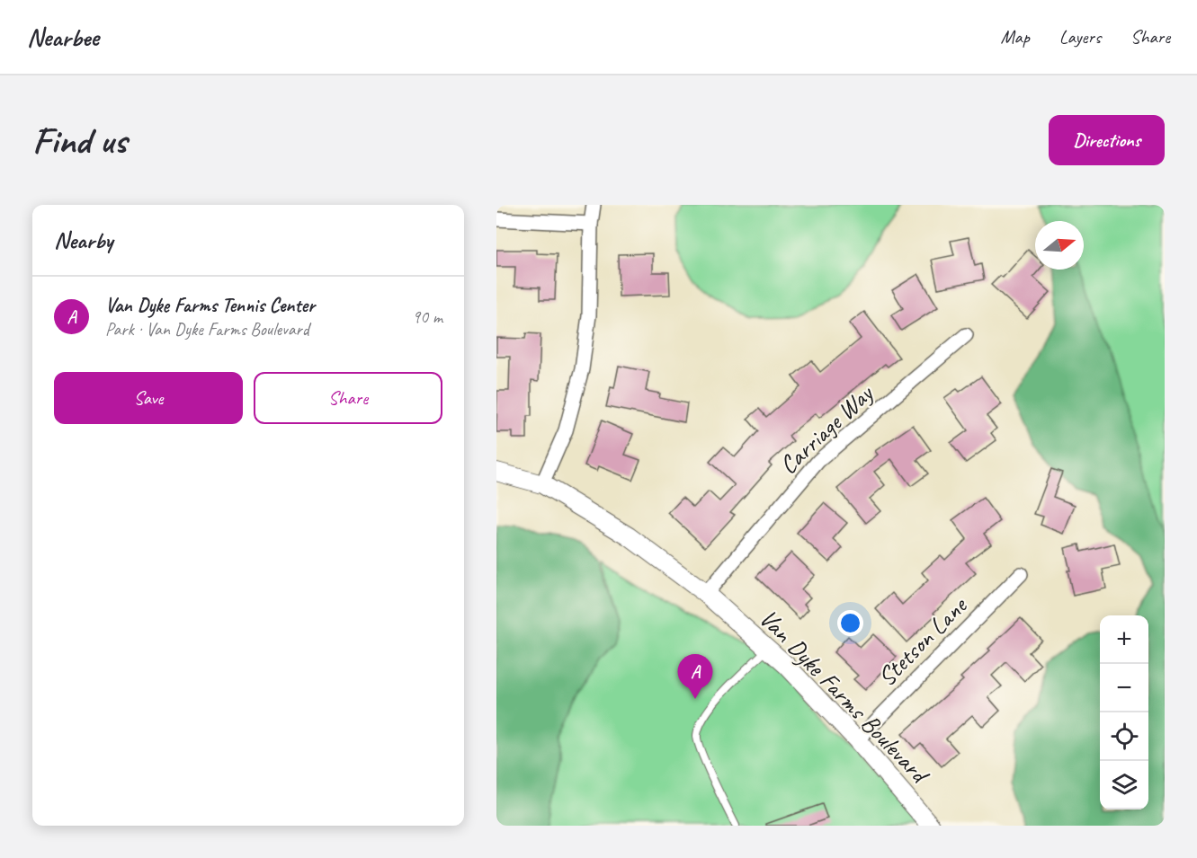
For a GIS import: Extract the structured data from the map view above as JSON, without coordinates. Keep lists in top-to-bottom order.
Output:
{
  "streets": {
    "street": ["Carriage Way", "Stetson Lane", "Van Dyke Farms Boulevard"]
  },
  "crossings": [
    ["Carriage Way", "Van Dyke Farms Boulevard"],
    ["Stetson Lane", "Van Dyke Farms Boulevard"]
  ],
  "north": "right",
  "page": {
    "header": "Nearbee",
    "nav": ["Map", "Layers", "Share"],
    "buttons": [
      "Directions",
      ["Save", "Share"]
    ],
    "title": "Find us",
    "heading": "Nearby",
    "list": [
      {
        "mark": "A",
        "name": "Van Dyke Farms Tennis Center",
        "note": "Park · Van Dyke Farms Boulevard",
        "value": "90 m"
      }
    ],
    "map_buttons": ["+", "−"],
    "pins": "A"
  }
}
